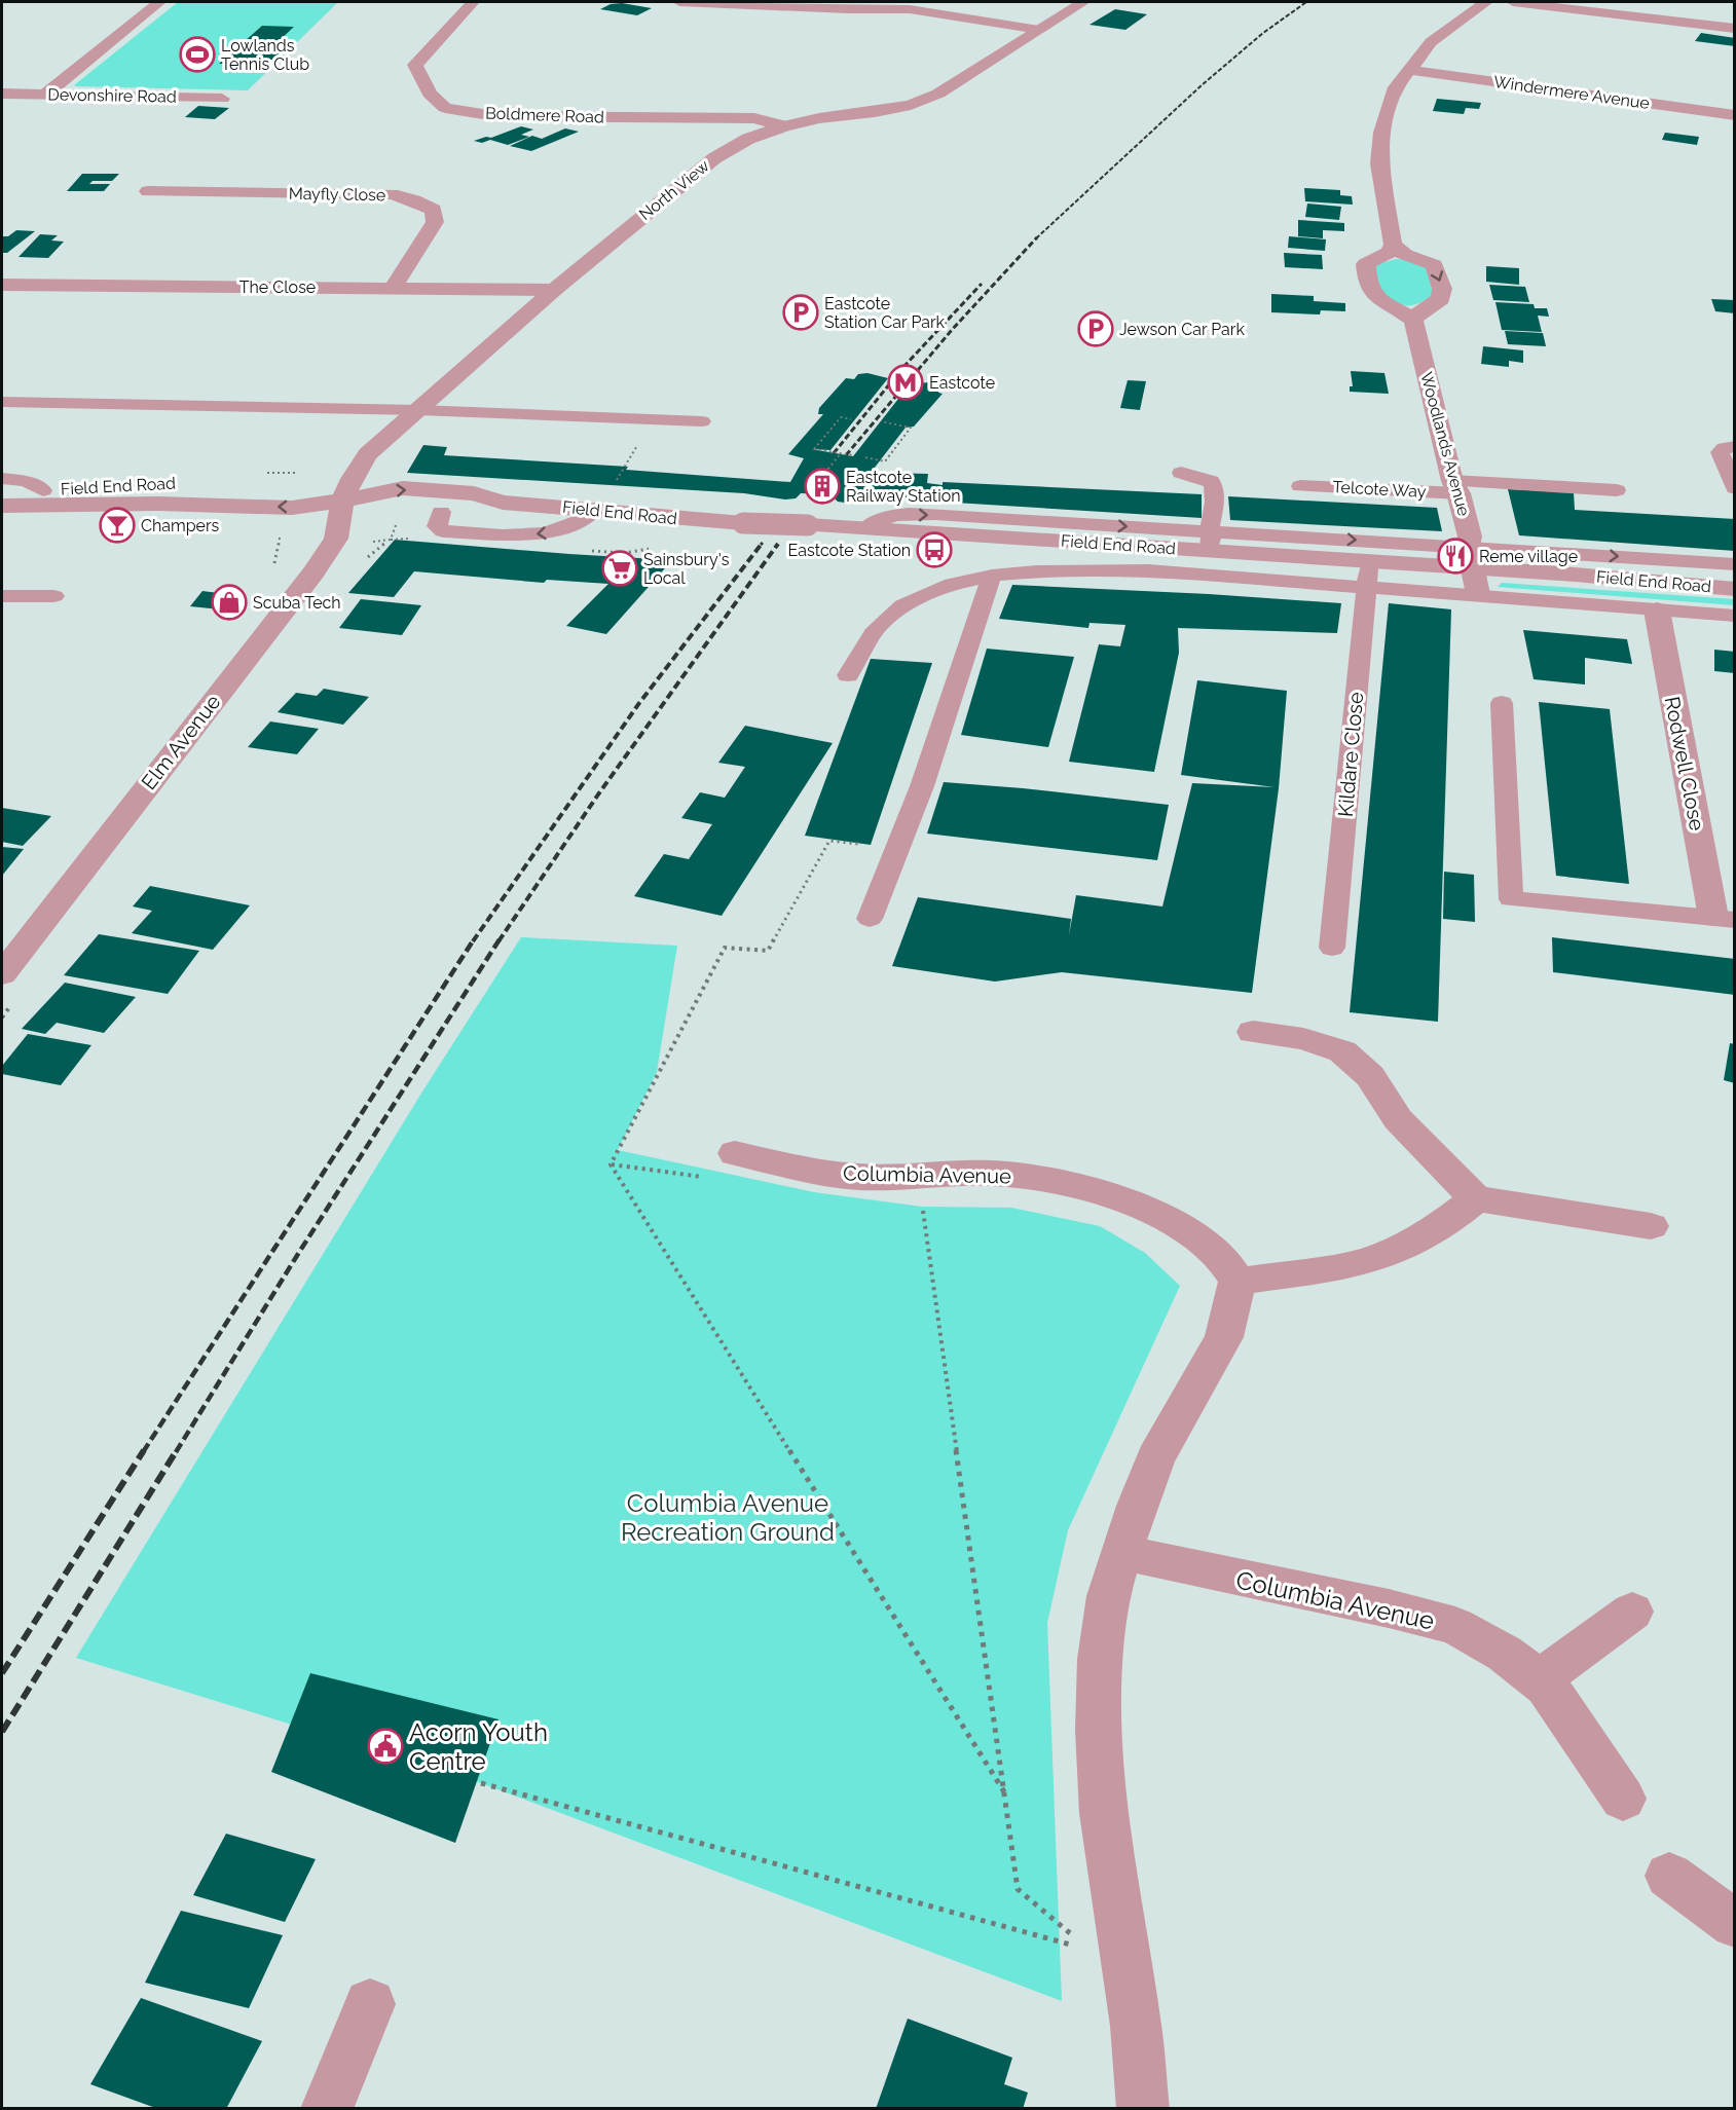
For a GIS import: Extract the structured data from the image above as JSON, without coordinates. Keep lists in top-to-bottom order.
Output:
{
  "streets": {
    "street": [
      "Windermere Avenue",
      "Devonshire Road",
      "Boldmere Road",
      "North View",
      "Mayfly Close",
      "The Close",
      "Woodlands Avenue",
      "Field End Road",
      "Elm Avenue",
      "Rodwell Close",
      "Columbia Avenue"
    ],
    "lane": ["Telcote Way", "Kildare Close"]
  },
  "crossings": [
    ["Boldmere Road", "North View"],
    ["North View", "The Close"],
    ["North View", "Field End Road"],
    ["North View", "Elm Avenue"],
    ["Mayfly Close", "The Close"],
    ["Woodlands Avenue", "Field End Road"],
    ["Woodlands Avenue", "Telcote Way"],
    ["Field End Road", "Elm Avenue"],
    ["Field End Road", "Kildare Close"]
  ],
  "parks": ["Columbia Avenue Recreation Ground"],
  "places": {
    "sports": ["Lowlands Tennis Club"],
    "parking": ["Eastcote Station Car Park", "Jewson Car Park"],
    "metro station": ["Eastcote"],
    "building": ["Eastcote Railway Station"],
    "bar": ["Champers"],
    "bus stop": ["Eastcote Station"],
    "restaurant": ["Reme village"],
    "supermarket": ["Sainsbury's Local"],
    "shop": ["Scuba Tech"],
    "public building": ["Acorn Youth Centre"]
  }
}
